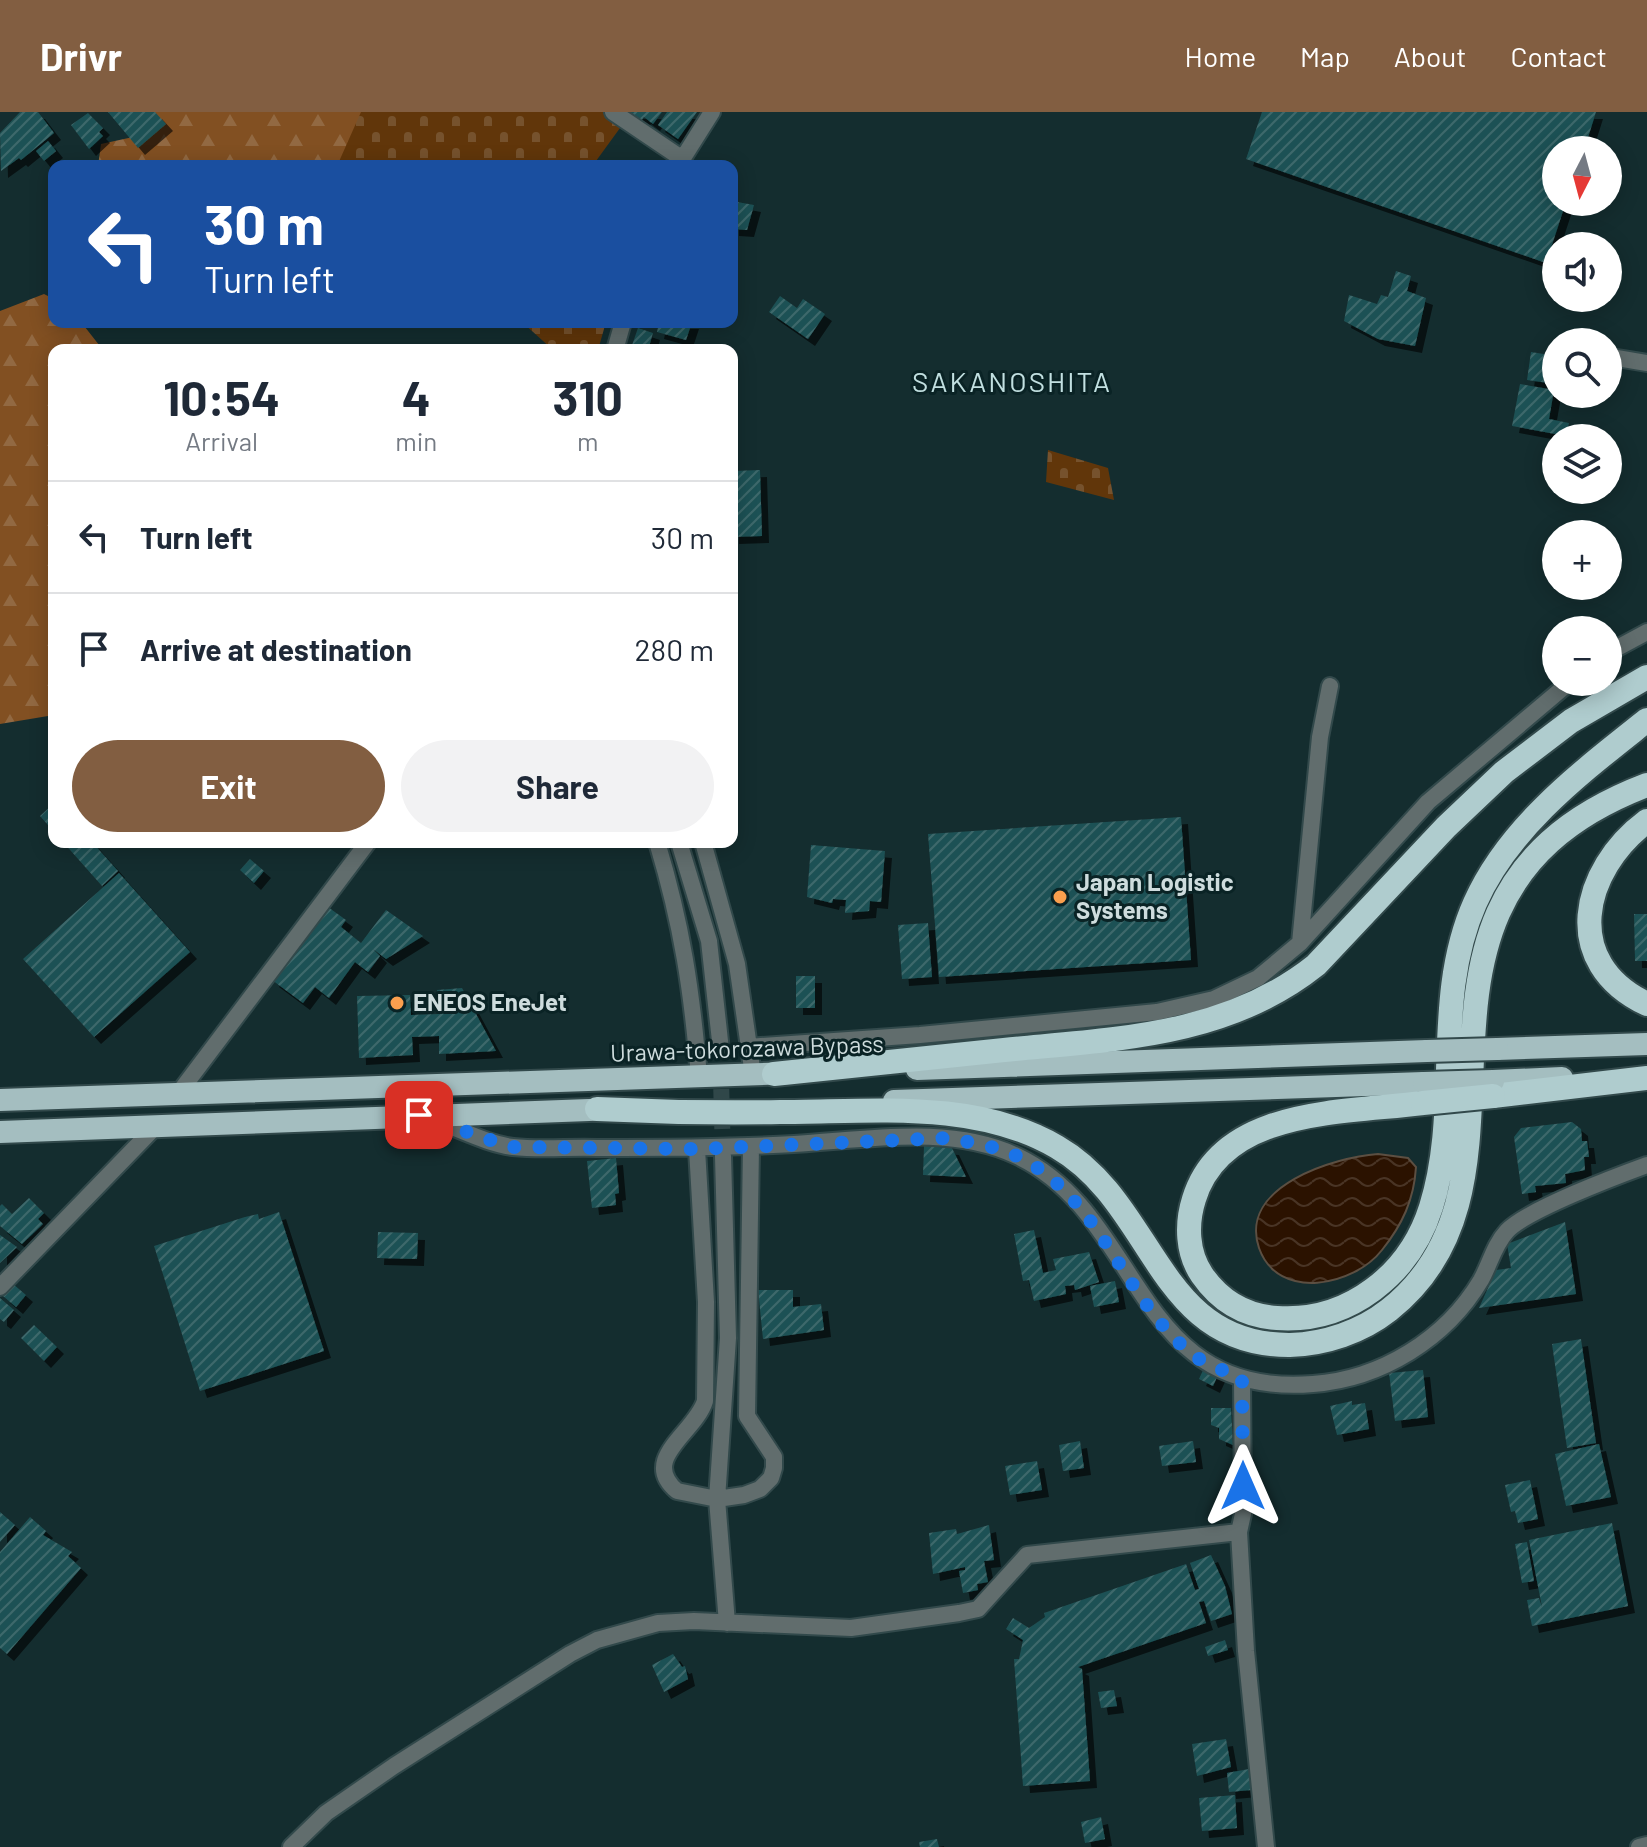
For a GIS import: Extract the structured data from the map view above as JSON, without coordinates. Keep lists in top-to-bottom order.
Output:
{
  "streets": {
    "highway": ["Urawa-tokorozawa Bypass"]
  },
  "districts": ["SAKANOSHITA"],
  "places": ["Japan Logistic Systems", "ENEOS EneJet"],
  "north": "bottom",
  "page": {
    "header": "Drivr",
    "nav": [
      "Home",
      "Map",
      "About",
      "Contact"
    ],
    "map_buttons": ["+", "−"],
    "turn": ["30 m", "Turn left"],
    "eta": [
      "10:54",
      "Arrival",
      "4",
      "min",
      "310",
      "m"
    ],
    "list": [
      {
        "name": "Turn left",
        "value": "30 m"
      },
      {
        "name": "Arrive at destination",
        "value": "280 m"
      }
    ],
    "buttons": ["Exit", "Share"]
  }
}
